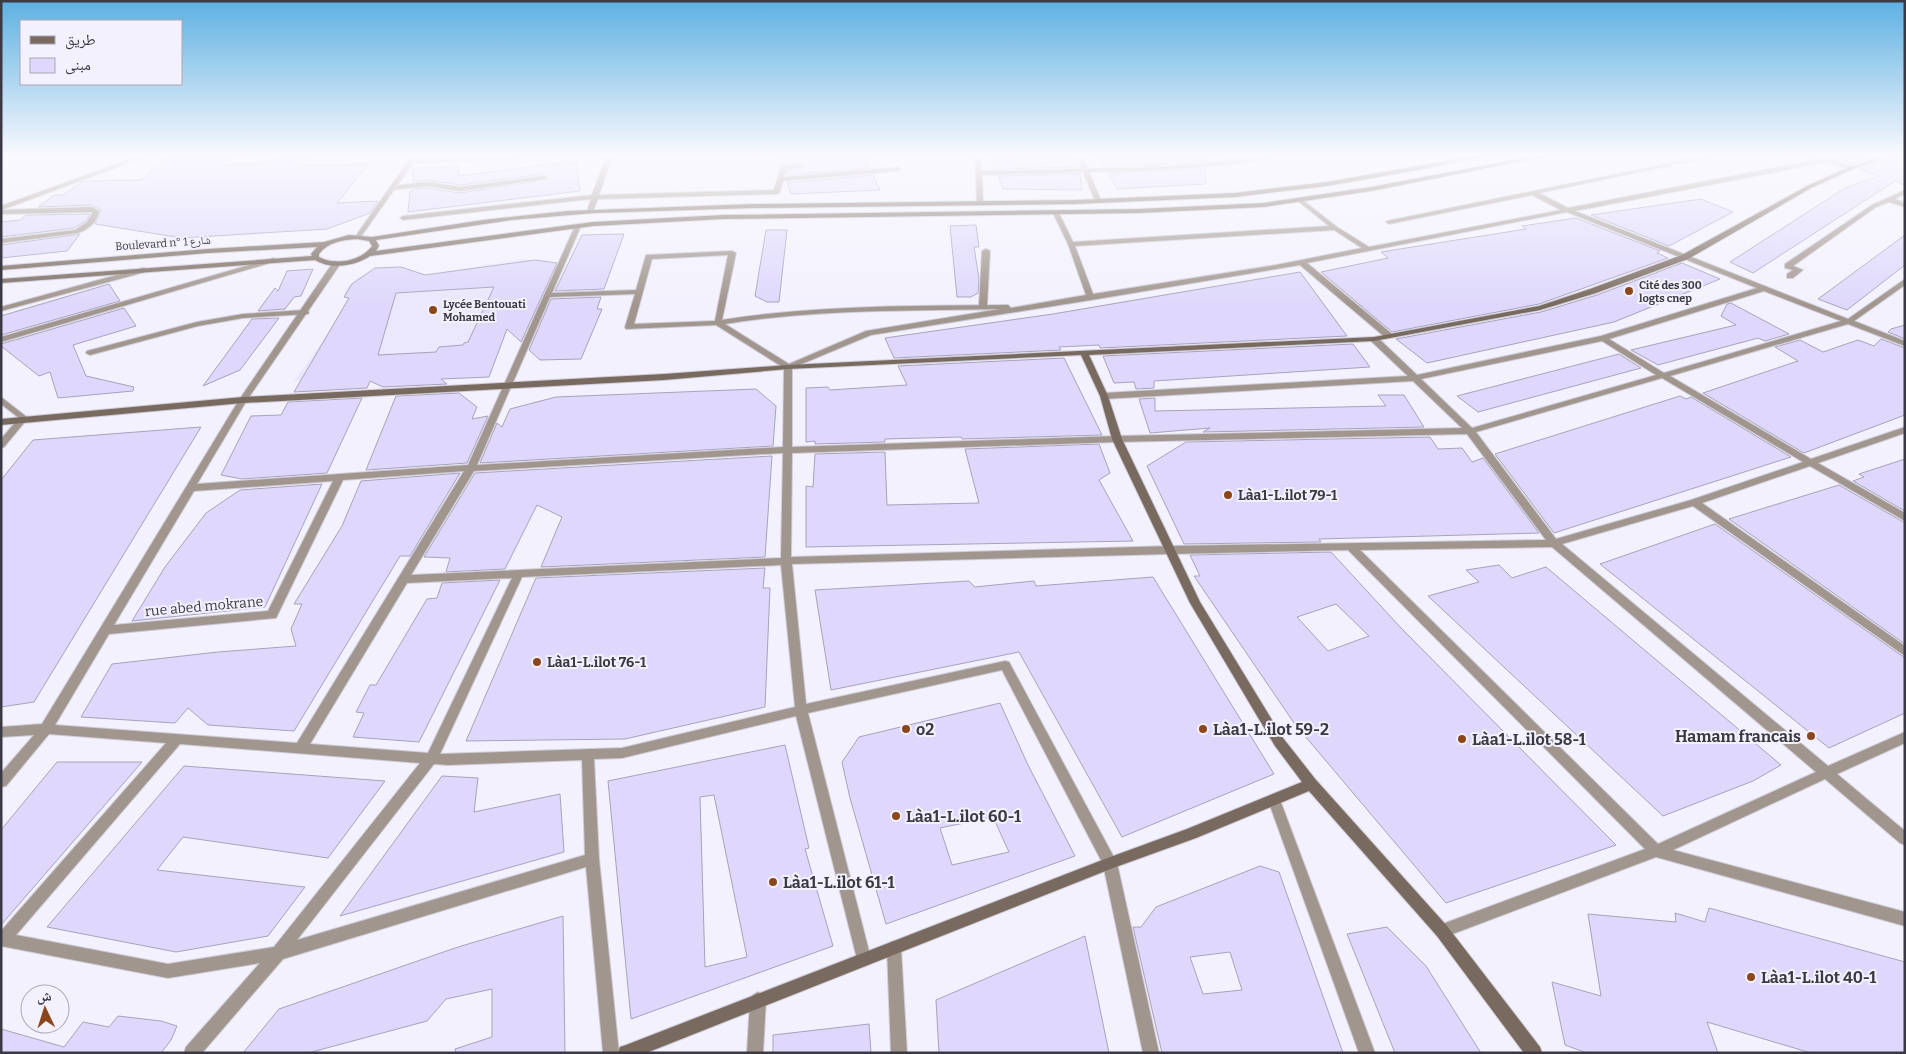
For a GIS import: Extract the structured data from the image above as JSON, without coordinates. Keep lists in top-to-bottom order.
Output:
{
  "streets": {
    "main road": ["Boulevard n° شارع 1"],
    "street": ["rue abed mokrane"]
  },
  "places": [
    "Cité des 300 logts cnep",
    "Lycée Bentouati Mohamed",
    "Làa1-L.ilot 79-1",
    "Làa1-L.ilot 76-1",
    "o2",
    "Làa1-L.ilot 59-2",
    "Hamam francais",
    "Làa1-L.ilot 58-1",
    "Làa1-L.ilot 60-1",
    "Làa1-L.ilot 61-1",
    "Làa1-L.ilot 40-1"
  ],
  "legend": ["طريق", "مبنى"],
  "north": "top"
}
